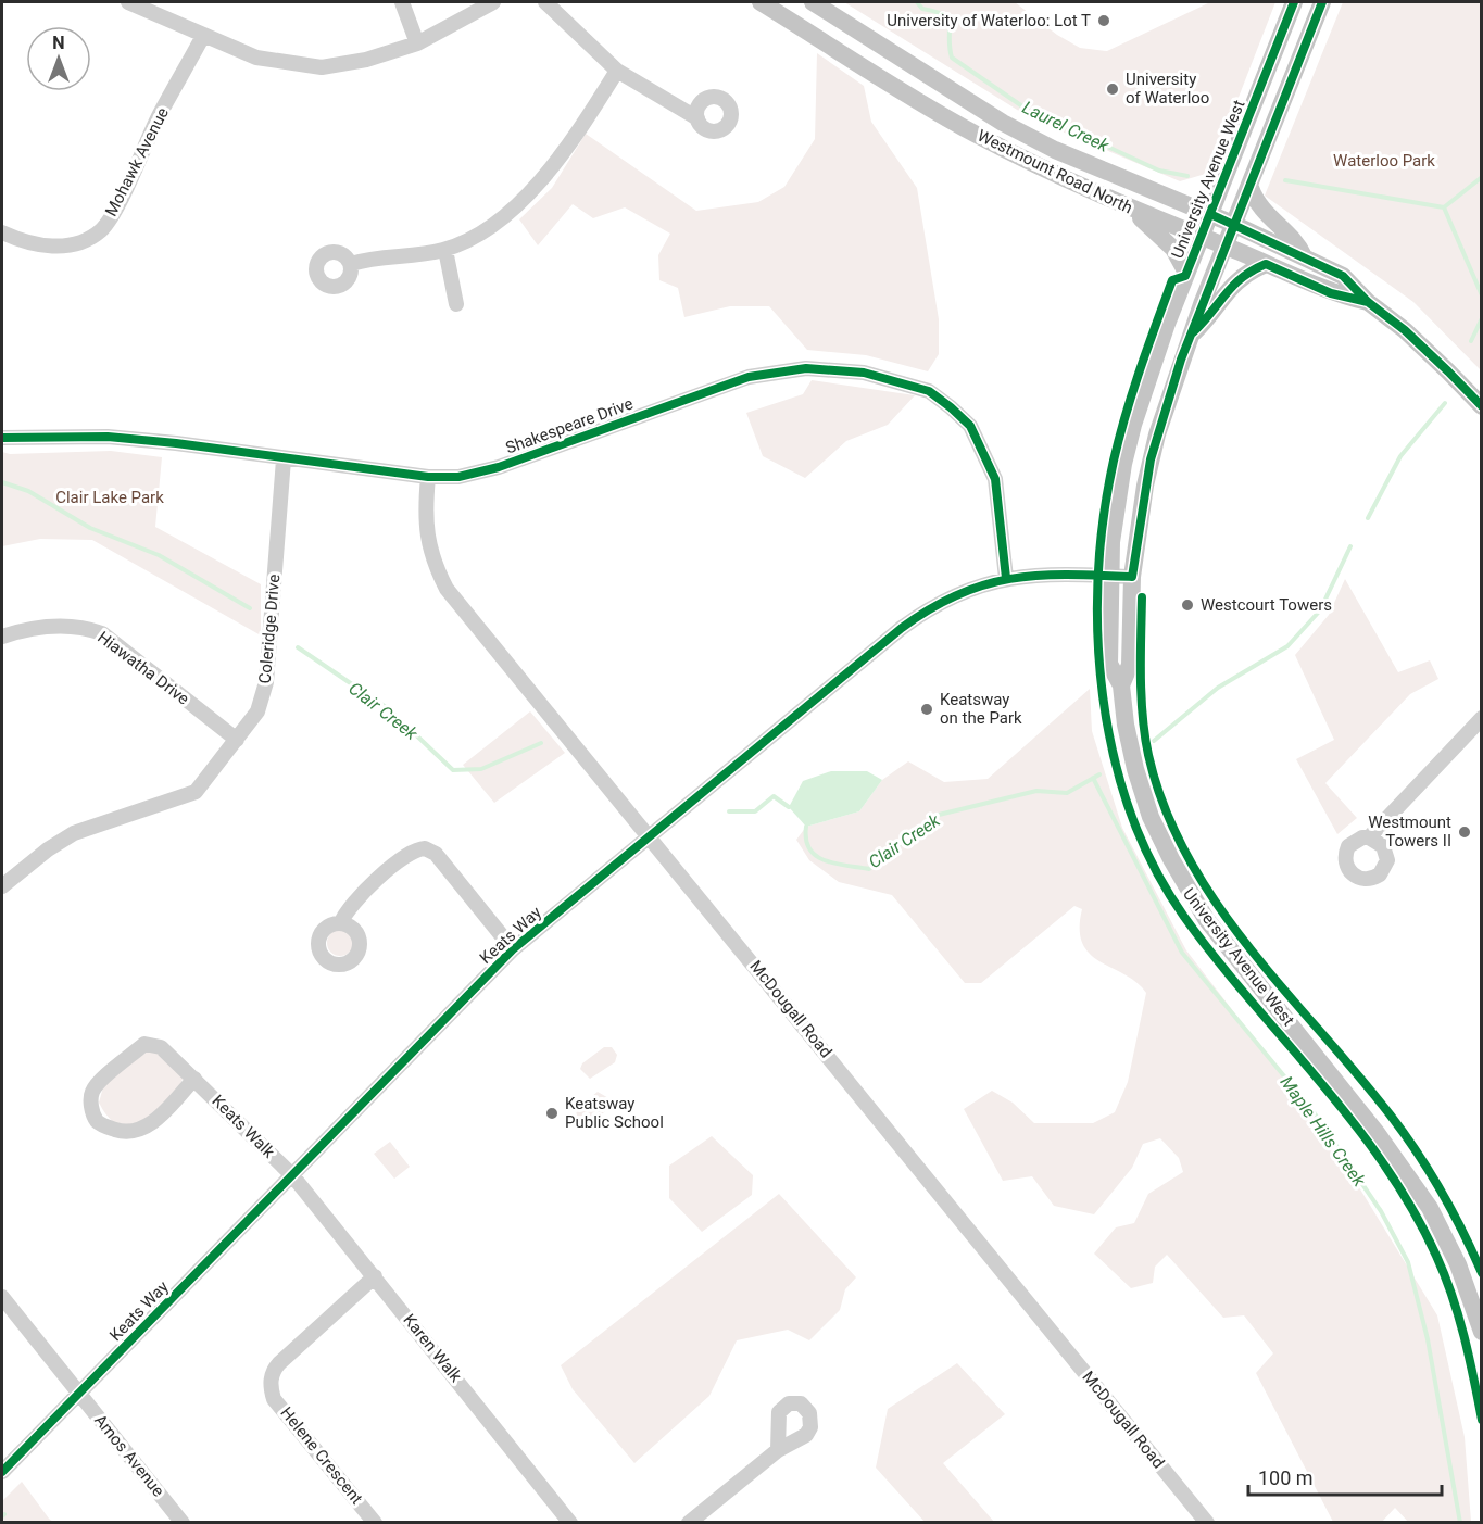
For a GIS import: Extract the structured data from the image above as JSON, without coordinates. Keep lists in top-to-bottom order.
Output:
{
  "streets": {
    "main road": ["Westmount Road North", "University Avenue West"],
    "street": [
      "Mohawk Avenue",
      "Shakespeare Drive",
      "Coleridge Drive",
      "Hiawatha Drive",
      "Keats Way",
      "McDougall Road",
      "Keats Walk",
      "Karen Walk",
      "Amos Avenue",
      "Helene Crescent"
    ]
  },
  "crossings": [
    ["Westmount Road North", "University Avenue West"],
    ["University Avenue West", "Keats Way"],
    ["Shakespeare Drive", "Coleridge Drive"],
    ["Shakespeare Drive", "Keats Way"],
    ["Shakespeare Drive", "McDougall Road"],
    ["Coleridge Drive", "Hiawatha Drive"],
    ["Keats Way", "McDougall Road"],
    ["Keats Way", "Keats Walk"],
    ["Keats Way", "Karen Walk"],
    ["Keats Way", "Amos Avenue"],
    ["Keats Walk", "Karen Walk"],
    ["Karen Walk", "Helene Crescent"]
  ],
  "water": ["Laurel Creek", "Clair Creek", "Maple Hills Creek"],
  "parks": ["Waterloo Park", "Clair Lake Park"],
  "places": [
    "University of Waterloo: Lot T",
    "University of Waterloo",
    "Westcourt Towers",
    "Keatsway on the Park",
    "Westmount Towers II",
    "Keatsway Public School"
  ],
  "scale_bar": "100 m",
  "north": "top"
}
